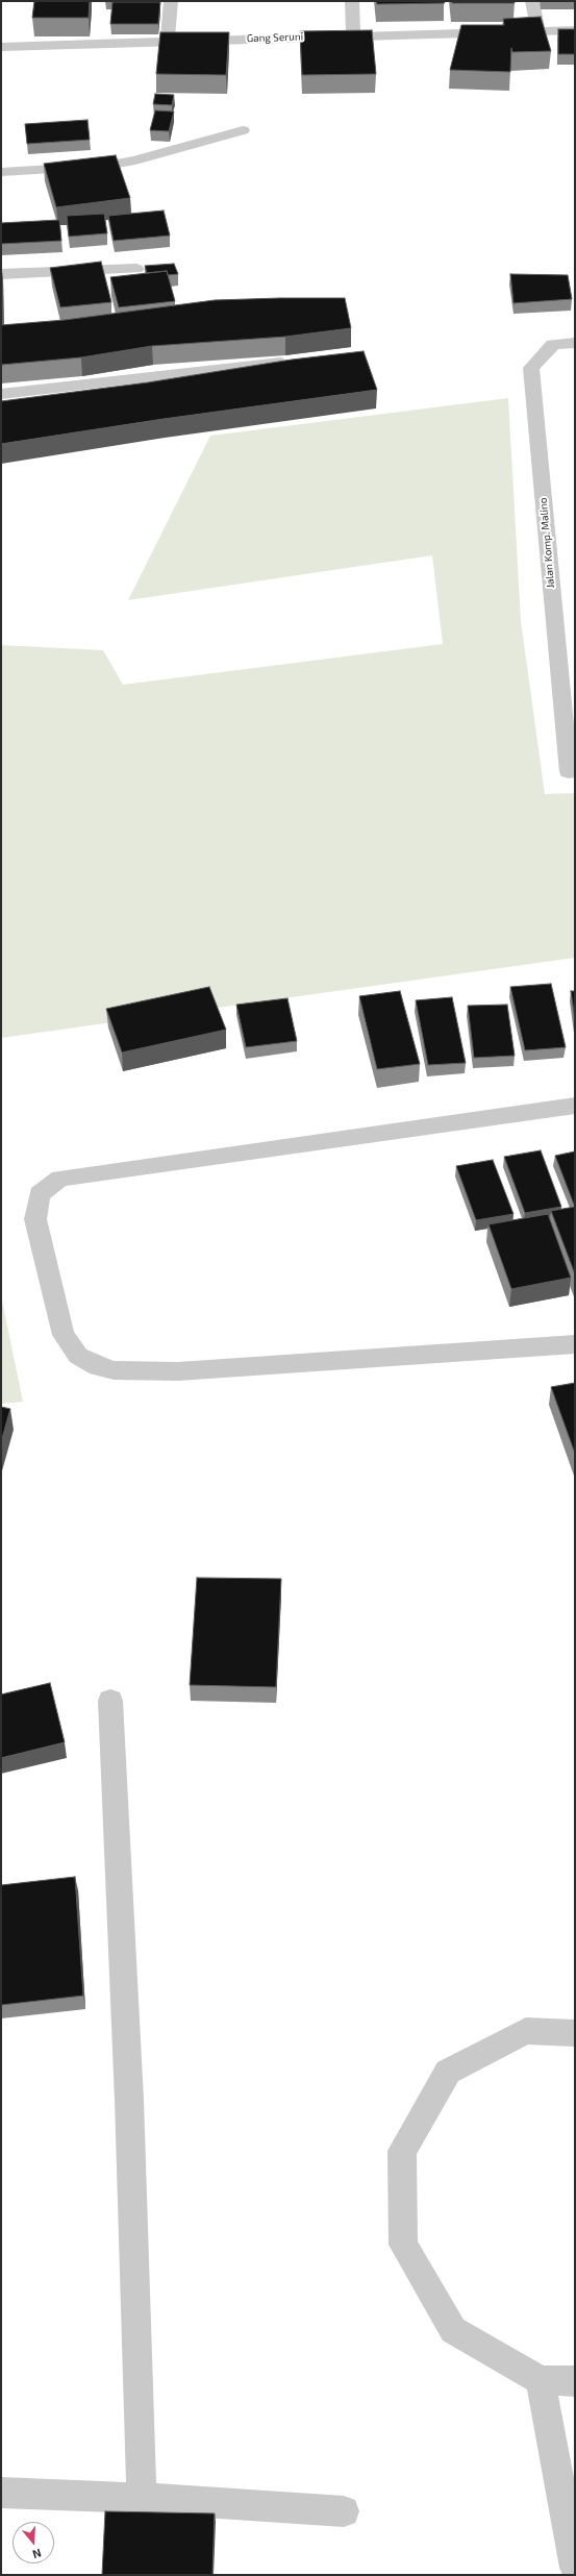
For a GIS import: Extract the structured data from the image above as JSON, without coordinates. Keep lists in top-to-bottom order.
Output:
{
  "streets": {
    "street": ["Gang Seruni", "Jalan Komp. Malino"]
  },
  "north": "bottom"
}
